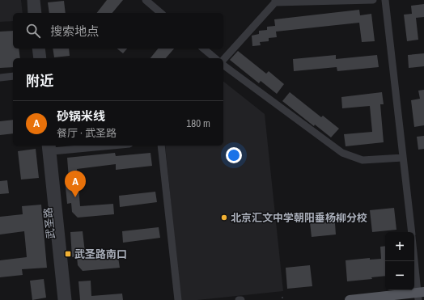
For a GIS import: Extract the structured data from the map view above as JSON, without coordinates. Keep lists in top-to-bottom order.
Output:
{
  "streets": {
    "street": ["武圣路"]
  },
  "places": {
    "other": ["北京汇文中学朝阳垂杨柳分校"],
    "transit": ["武圣路南口"]
  },
  "page": {
    "search": "搜索地点",
    "heading": "附近",
    "list": [
      {
        "mark": "A",
        "name": "砂锅米线",
        "note": "餐厅 · 武圣路",
        "value": "180 m"
      }
    ],
    "pins": "A",
    "map_buttons": ["+", "−"]
  }
}
